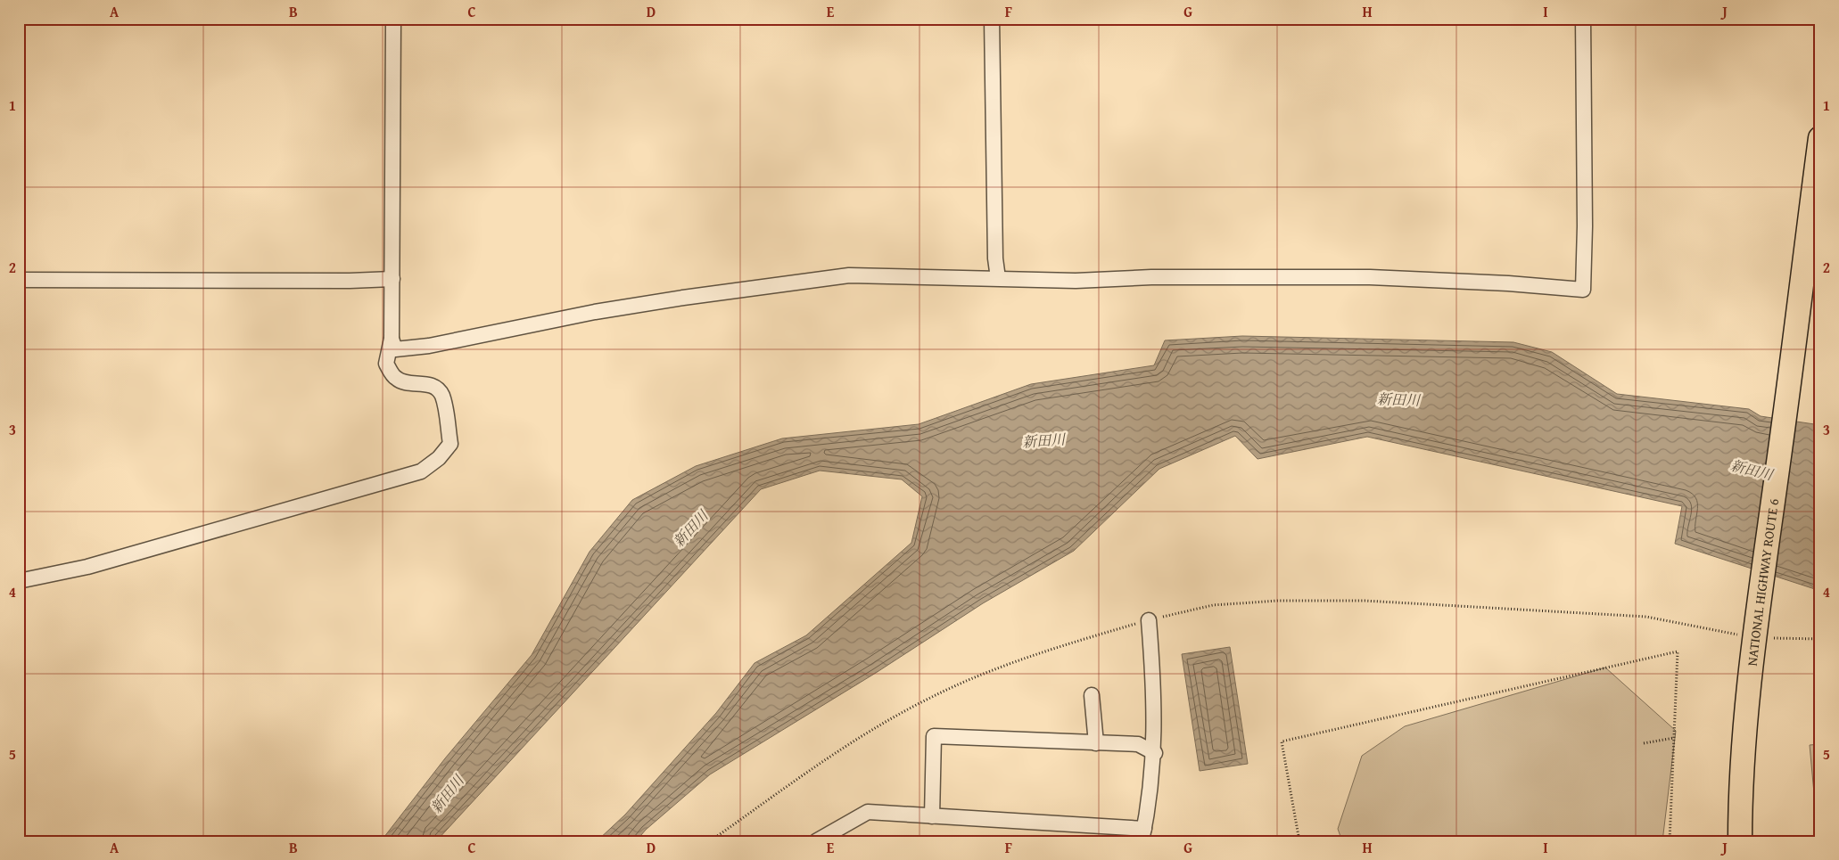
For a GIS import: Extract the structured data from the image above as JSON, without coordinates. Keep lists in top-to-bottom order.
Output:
{
  "streets": {
    "highway": ["NATIONAL HIGHWAY ROUTE 6"]
  },
  "water": ["新田川"],
  "grid": {
    "columns": [
      "A",
      "B",
      "C",
      "D",
      "E",
      "F",
      "G",
      "H",
      "I",
      "J"
    ],
    "rows": [
      "1",
      "2",
      "3",
      "4",
      "5"
    ]
  }
}
